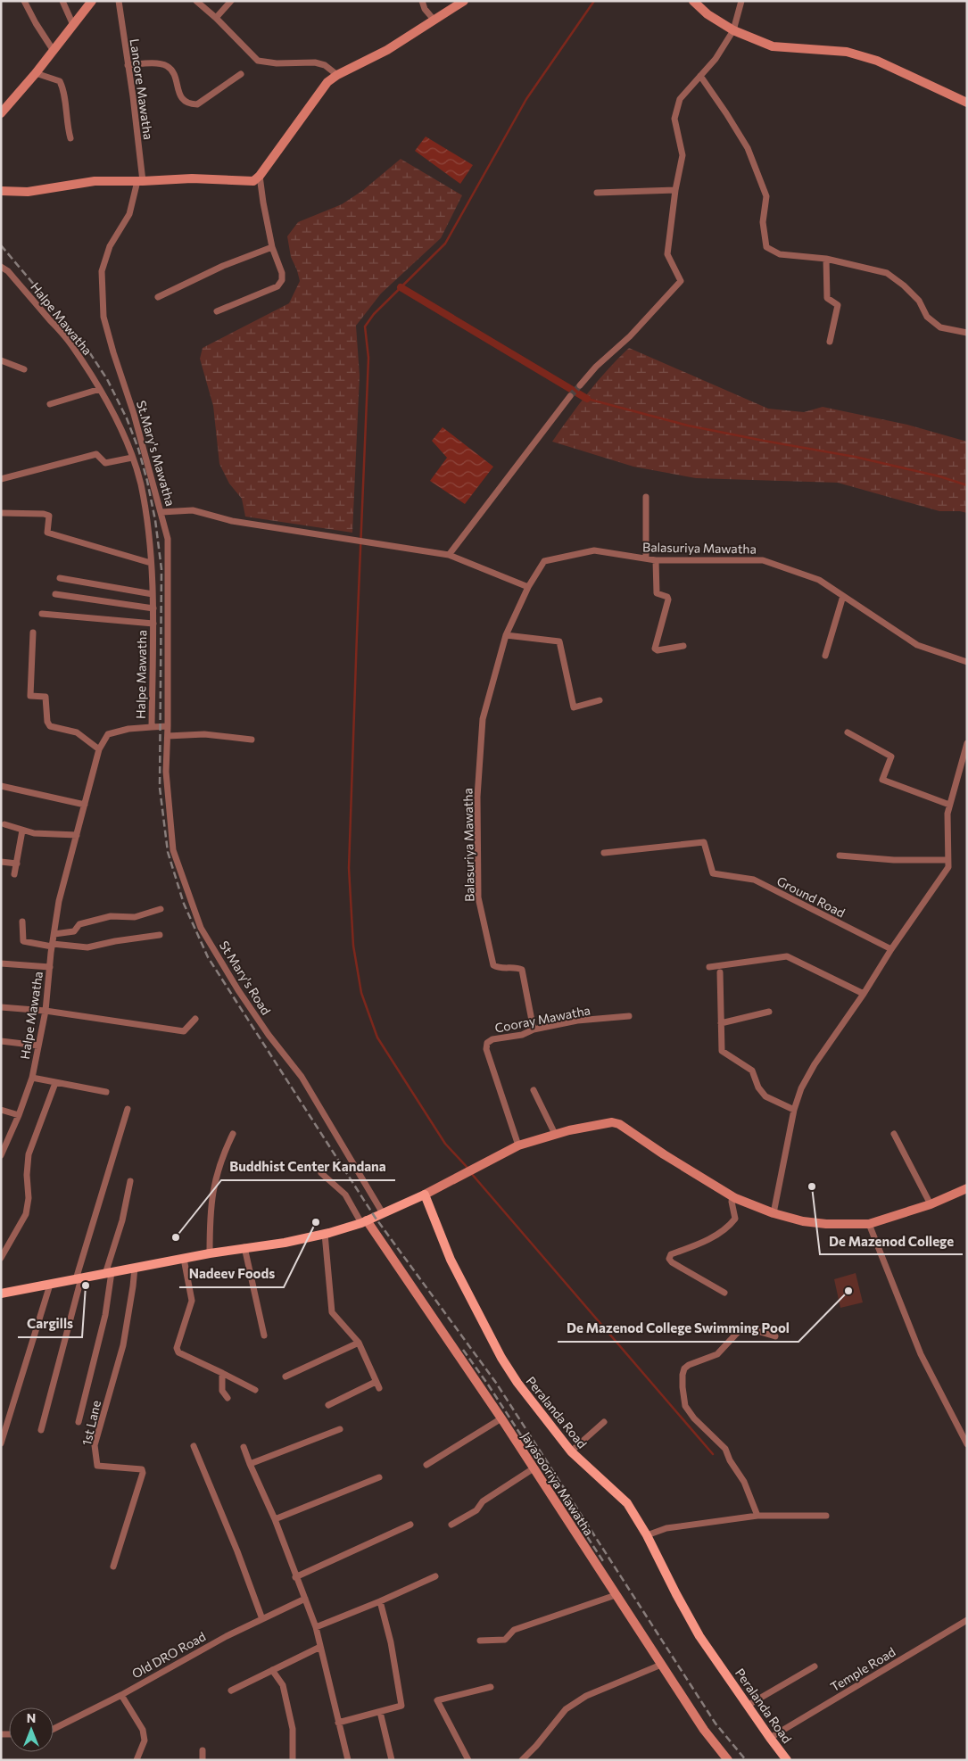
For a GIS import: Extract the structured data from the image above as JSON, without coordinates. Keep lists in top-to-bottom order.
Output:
{
  "streets": {
    "main road": ["Peralanda Road"],
    "street": [
      "Lancore Mawatha",
      "Halpe Mawatha",
      "St.Mary's Mawatha",
      "Balasuriya Mawatha",
      "Ground Road",
      "St Mary's Road",
      "Cooray Mawatha",
      "1st Lane",
      "Jayasooriya Mawatha",
      "Old DRO Road",
      "Temple Road"
    ]
  },
  "crossings": [
    ["Lancore Mawatha", "St.Mary's Mawatha"],
    ["St.Mary's Mawatha", "St Mary's Road"],
    ["Balasuriya Mawatha", "Cooray Mawatha"],
    ["Peralanda Road", "Temple Road"]
  ],
  "places": [
    "De Mazenod College",
    "Nadeev Foods",
    "Buddhist Center Kandana",
    "Cargills",
    "De Mazenod College Swimming Pool"
  ],
  "north": "top"
}
